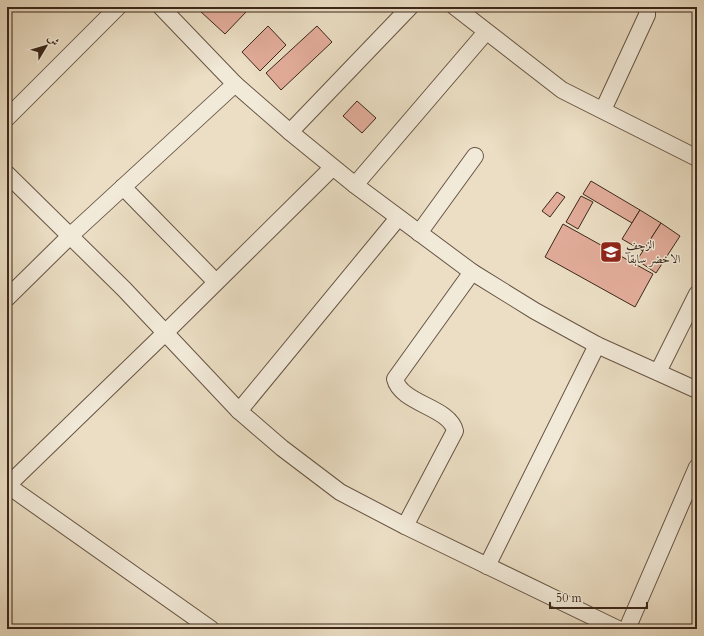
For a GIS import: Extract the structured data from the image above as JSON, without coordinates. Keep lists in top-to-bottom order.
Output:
{
  "places": {
    "school or university": ["الزحف الاخضر سابقآ"]
  },
  "scale_bar": "50 m",
  "north": "top right"
}
